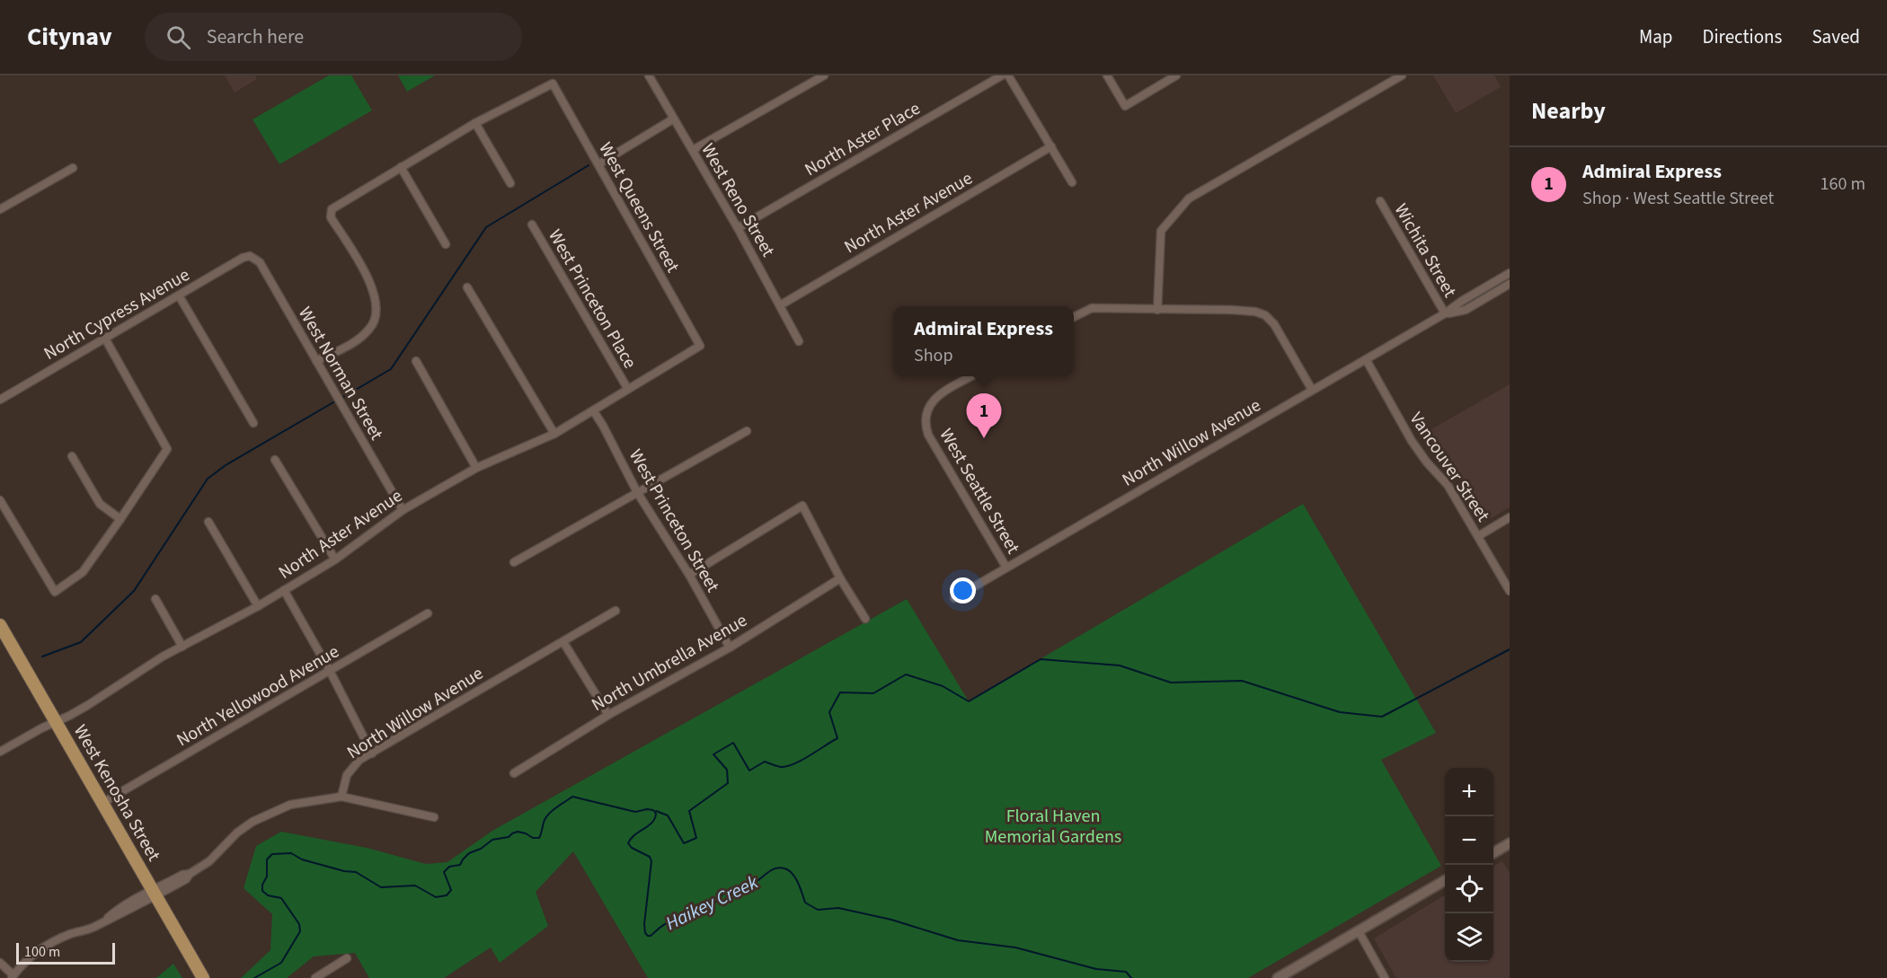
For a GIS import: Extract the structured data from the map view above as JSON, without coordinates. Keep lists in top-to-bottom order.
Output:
{
  "streets": {
    "main road": ["West Kenosha Street"],
    "street": [
      "North Aster Place",
      "West Reno Street",
      "West Queens Street",
      "North Aster Avenue",
      "Wichita Street",
      "West Princeton Place",
      "North Cypress Avenue",
      "West Norman Street",
      "North Willow Avenue",
      "Vancouver Street",
      "West Seattle Street",
      "West Princeton Street",
      "North Umbrella Avenue",
      "North Yellowood Avenue"
    ]
  },
  "crossings": [
    ["North Aster Place", "West Reno Street"],
    ["West Reno Street", "North Aster Avenue"],
    ["West Queens Street", "North Aster Avenue"],
    ["North Aster Avenue", "West Princeton Place"],
    ["North Aster Avenue", "West Norman Street"],
    ["North Aster Avenue", "West Princeton Street"],
    ["North Aster Avenue", "West Kenosha Street"],
    ["Wichita Street", "North Willow Avenue"],
    ["North Cypress Avenue", "West Norman Street"],
    ["North Willow Avenue", "Vancouver Street"],
    ["North Willow Avenue", "West Seattle Street"],
    ["West Princeton Street", "North Umbrella Avenue"],
    ["North Yellowood Avenue", "West Kenosha Street"]
  ],
  "water": ["Haikey Creek"],
  "parks": ["Floral Haven Memorial Gardens"],
  "scale_bar": "100 m",
  "page": {
    "header": "Citynav",
    "search": "Search here",
    "nav": ["Map", "Directions", "Saved"],
    "heading": "Nearby",
    "list": [
      {
        "mark": "1",
        "name": "Admiral Express",
        "note": "Shop · West Seattle Street",
        "value": "160 m"
      }
    ],
    "popup": ["Admiral Express", "Shop"],
    "pins": "1",
    "map_buttons": ["+", "−"],
    "scale": "100 m"
  }
}
